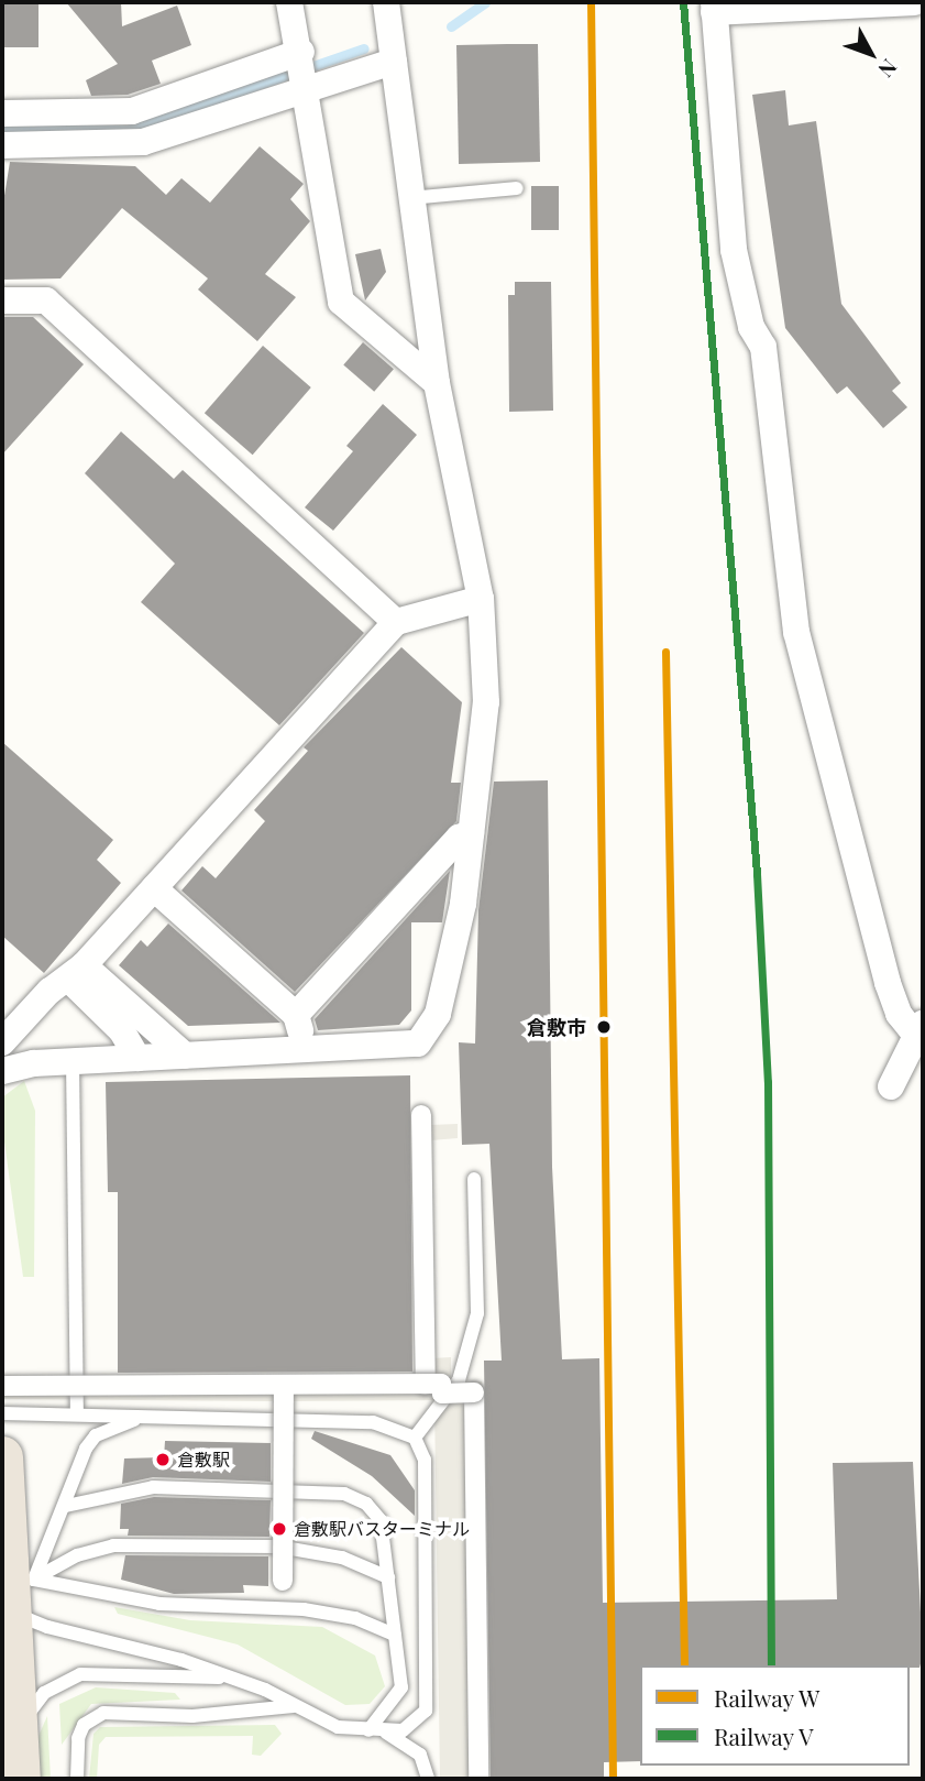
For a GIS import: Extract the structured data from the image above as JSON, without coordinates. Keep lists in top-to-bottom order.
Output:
{
  "places": ["倉敷市", "倉敷駅", "倉敷駅バスターミナル"],
  "lines": ["rail line W", "rail line V"],
  "legend": ["Railway W", "Railway V"],
  "north": "bottom right"
}
